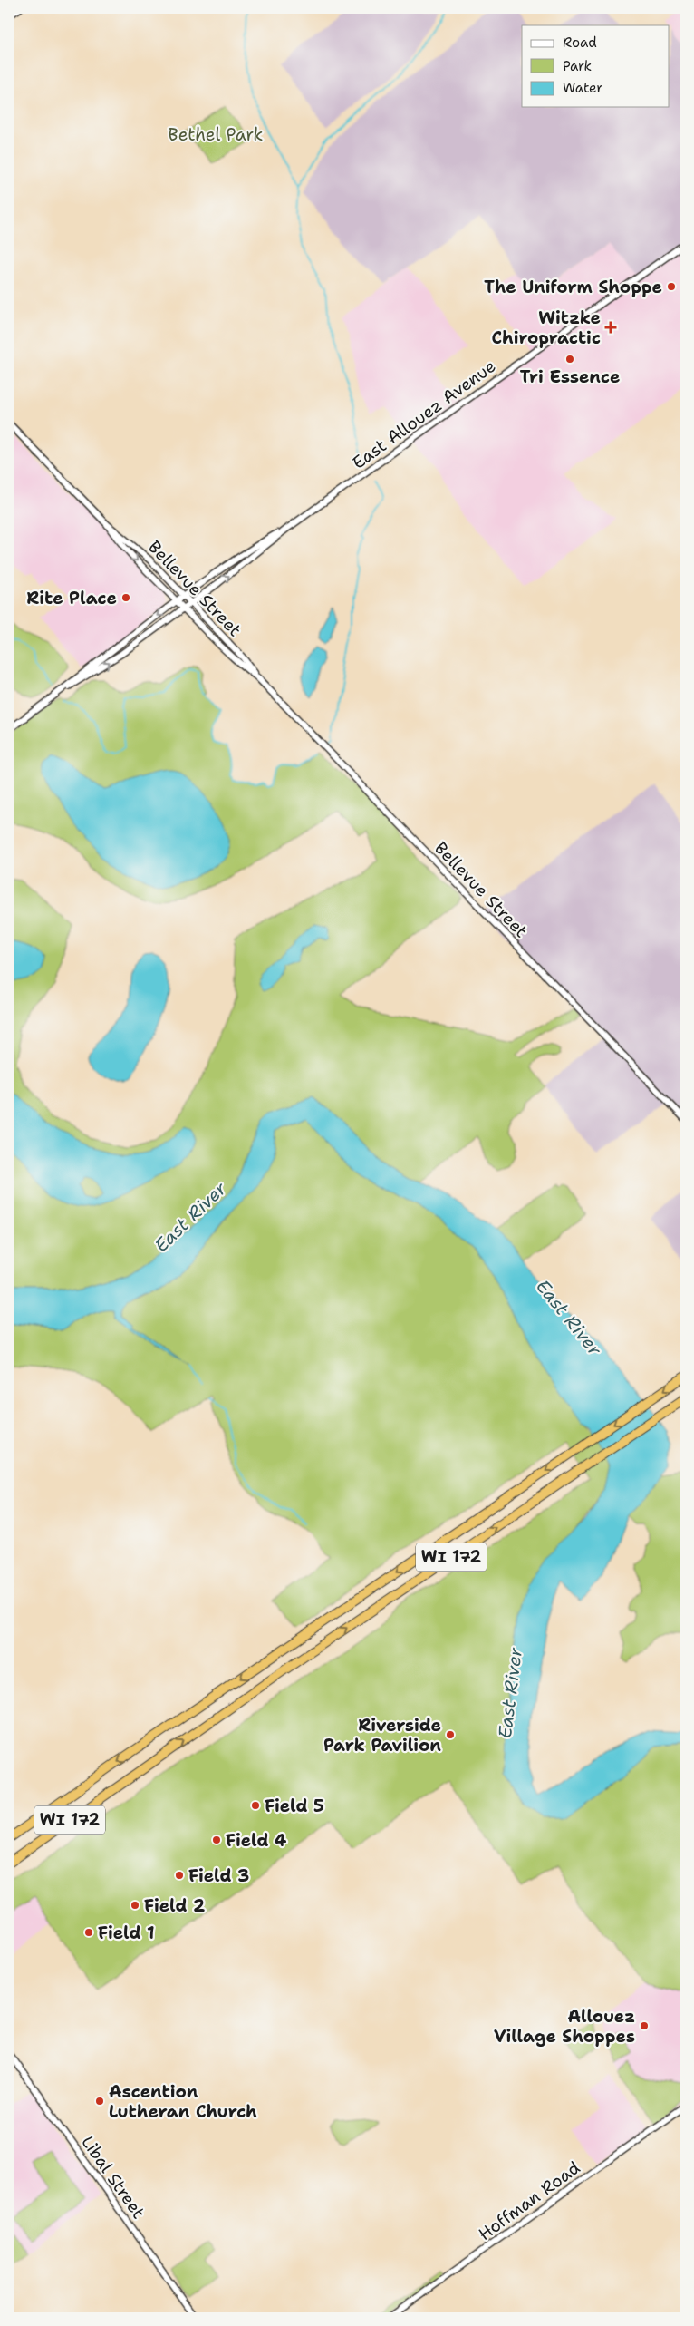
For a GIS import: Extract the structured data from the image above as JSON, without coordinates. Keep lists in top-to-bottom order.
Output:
{
  "streets": {
    "highway": ["WI 172"],
    "street": [
      "East Allouez Avenue",
      "Bellevue Street",
      "Libal Street",
      "Hoffman Road"
    ]
  },
  "crossings": [
    ["East Allouez Avenue", "Bellevue Street"]
  ],
  "water": ["East River"],
  "parks": ["Bethel Park"],
  "places": {
    "other": [
      "The Uniform Shoppe",
      "Tri Essence",
      "Rite Place",
      "Riverside Park Pavilion",
      "Field 5",
      "Field 4",
      "Field 3",
      "Field 2",
      "Field 1",
      "Allouez Village Shoppes",
      "Ascention Lutheran Church"
    ],
    "health": ["Witzke Chiropractic"]
  },
  "legend": ["Road", "Park", "Water"]
}
